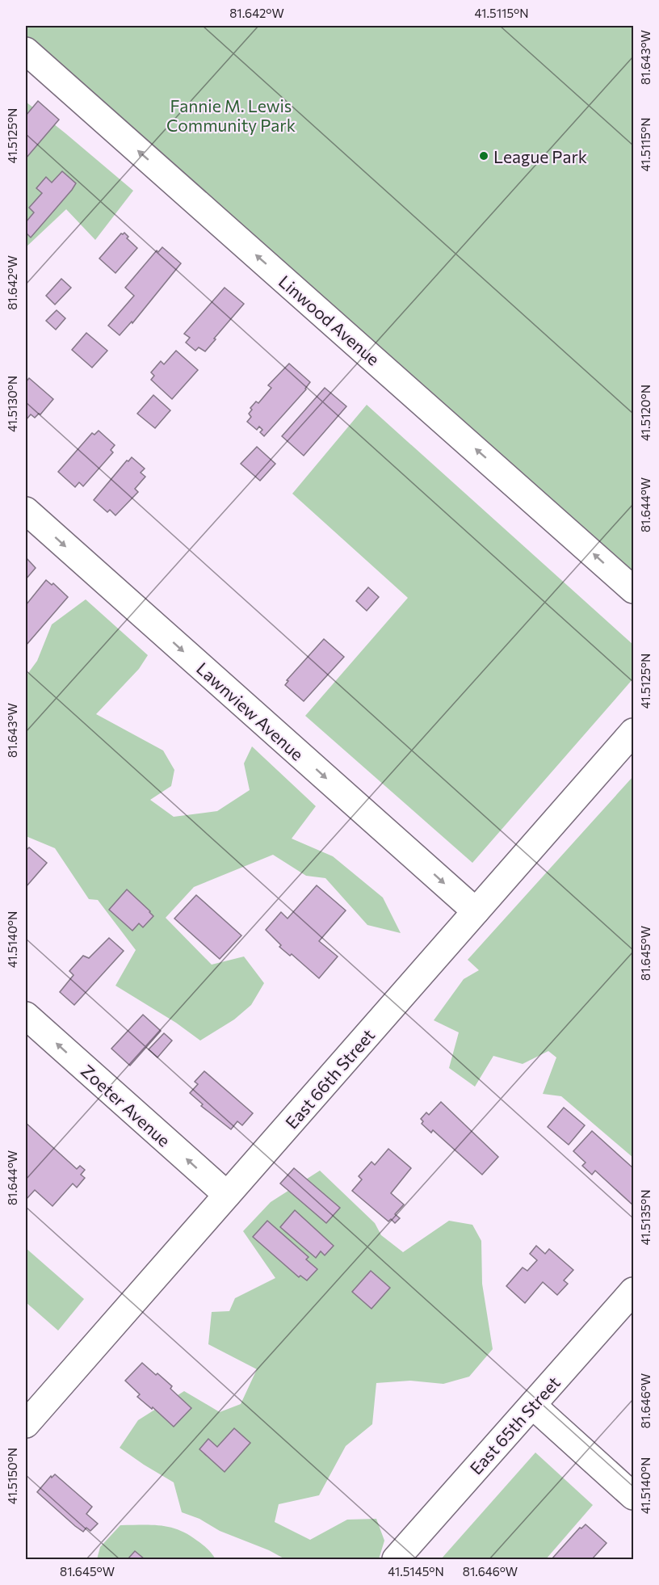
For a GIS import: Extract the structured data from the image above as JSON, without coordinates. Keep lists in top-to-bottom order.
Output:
{
  "streets": {
    "street": [
      "Linwood Avenue",
      "Lawnview Avenue",
      "East 66th Street",
      "Zoeter Avenue",
      "East 65th Street"
    ]
  },
  "crossings": [
    ["Lawnview Avenue", "East 66th Street"],
    ["East 66th Street", "Zoeter Avenue"]
  ],
  "one_way": ["Linwood Avenue", "Lawnview Avenue", "Zoeter Avenue"],
  "parks": ["Fannie M. Lewis Community Park"],
  "places": ["League Park"],
  "coordinates": [
    "81.642°W",
    "41.5115°N",
    "81.643°W",
    "41.5125°N",
    "41.5130°N",
    "41.5120°N",
    "81.644°W",
    "41.5140°N",
    "81.645°W",
    "41.5135°N",
    "81.646°W",
    "41.5150°N",
    "41.5145°N"
  ]
}
